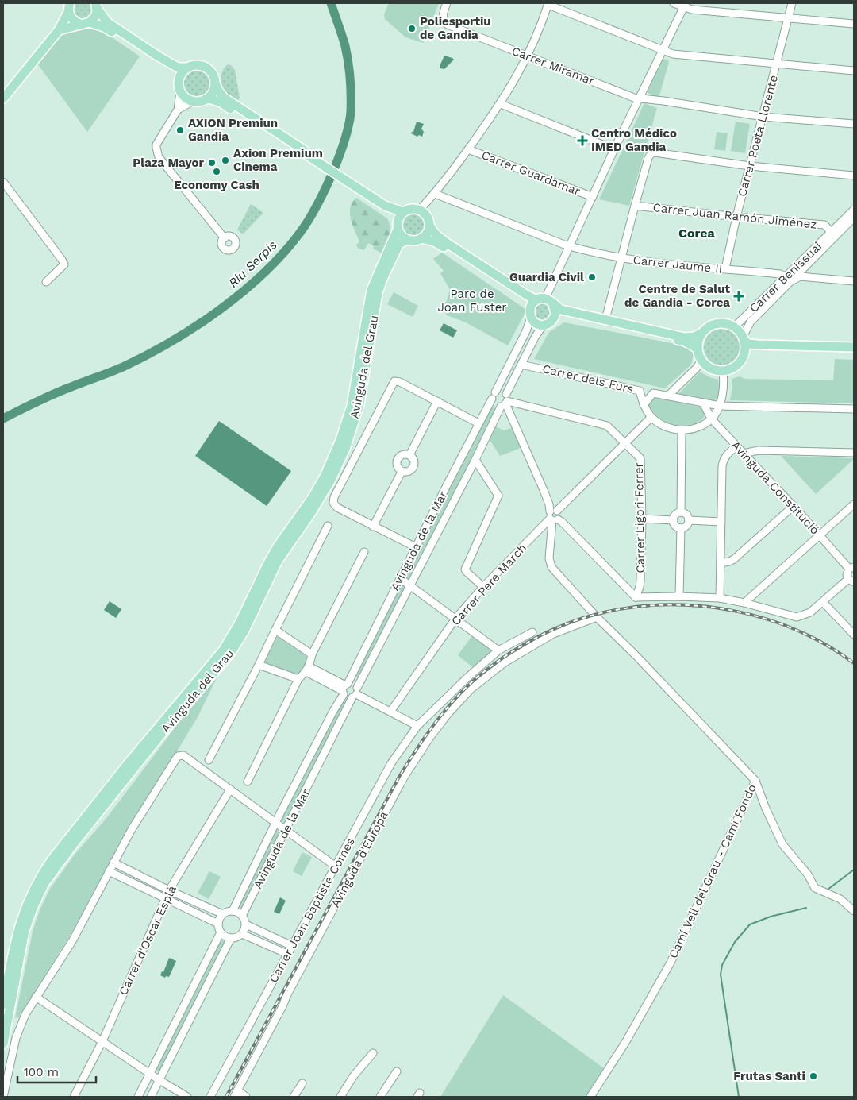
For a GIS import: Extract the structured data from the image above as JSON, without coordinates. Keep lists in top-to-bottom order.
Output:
{
  "streets": {
    "main road": ["Avinguda del Grau"],
    "street": [
      "Carrer Miramar",
      "Carrer Poeta Llorente",
      "Carrer Guardamar",
      "Carrer Juan Ramón Jiménez",
      "Carrer Jaume II",
      "Carrer Benissuai",
      "Carrer dels Furs",
      "Avinguda Constitució",
      "Carrer Ligori Ferrer",
      "Avinguda de la Mar",
      "Carrer Pere March",
      "Avinguda d'Europa",
      "Camí Vell del Grau - Camí Fondo",
      "Carrer Joan Baptiste Comes",
      "Carrer d'Oscar Esplà"
    ]
  },
  "crossings": [
    ["Carrer Miramar", "Carrer Poeta Llorente"],
    ["Carrer Poeta Llorente", "Carrer Juan Ramón Jiménez"],
    ["Carrer Poeta Llorente", "Carrer Jaume II"],
    ["Carrer Juan Ramón Jiménez", "Carrer Benissuai"],
    ["Carrer Jaume II", "Carrer Benissuai"],
    ["Carrer dels Furs", "Avinguda de la Mar"],
    ["Carrer dels Furs", "Carrer Pere March"],
    ["Carrer Ligori Ferrer", "Avinguda de la Mar"],
    ["Carrer Ligori Ferrer", "Carrer Pere March"],
    ["Avinguda d'Europa", "Camí Vell del Grau - Camí Fondo"]
  ],
  "districts": ["Corea"],
  "water": ["Riu Serpis"],
  "parks": ["Parc de Joan Fuster"],
  "places": {
    "other": [
      "Poliesportiu de Gandia",
      "AXION Premiun Gandia",
      "Axion Premium Cinema",
      "Plaza Mayor",
      "Economy Cash",
      "Guardia Civil",
      "Frutas Santi"
    ],
    "health": ["Centro Médico IMED Gandia", "Centre de Salut de Gandia - Corea"]
  },
  "scale_bar": "100 m"
}
